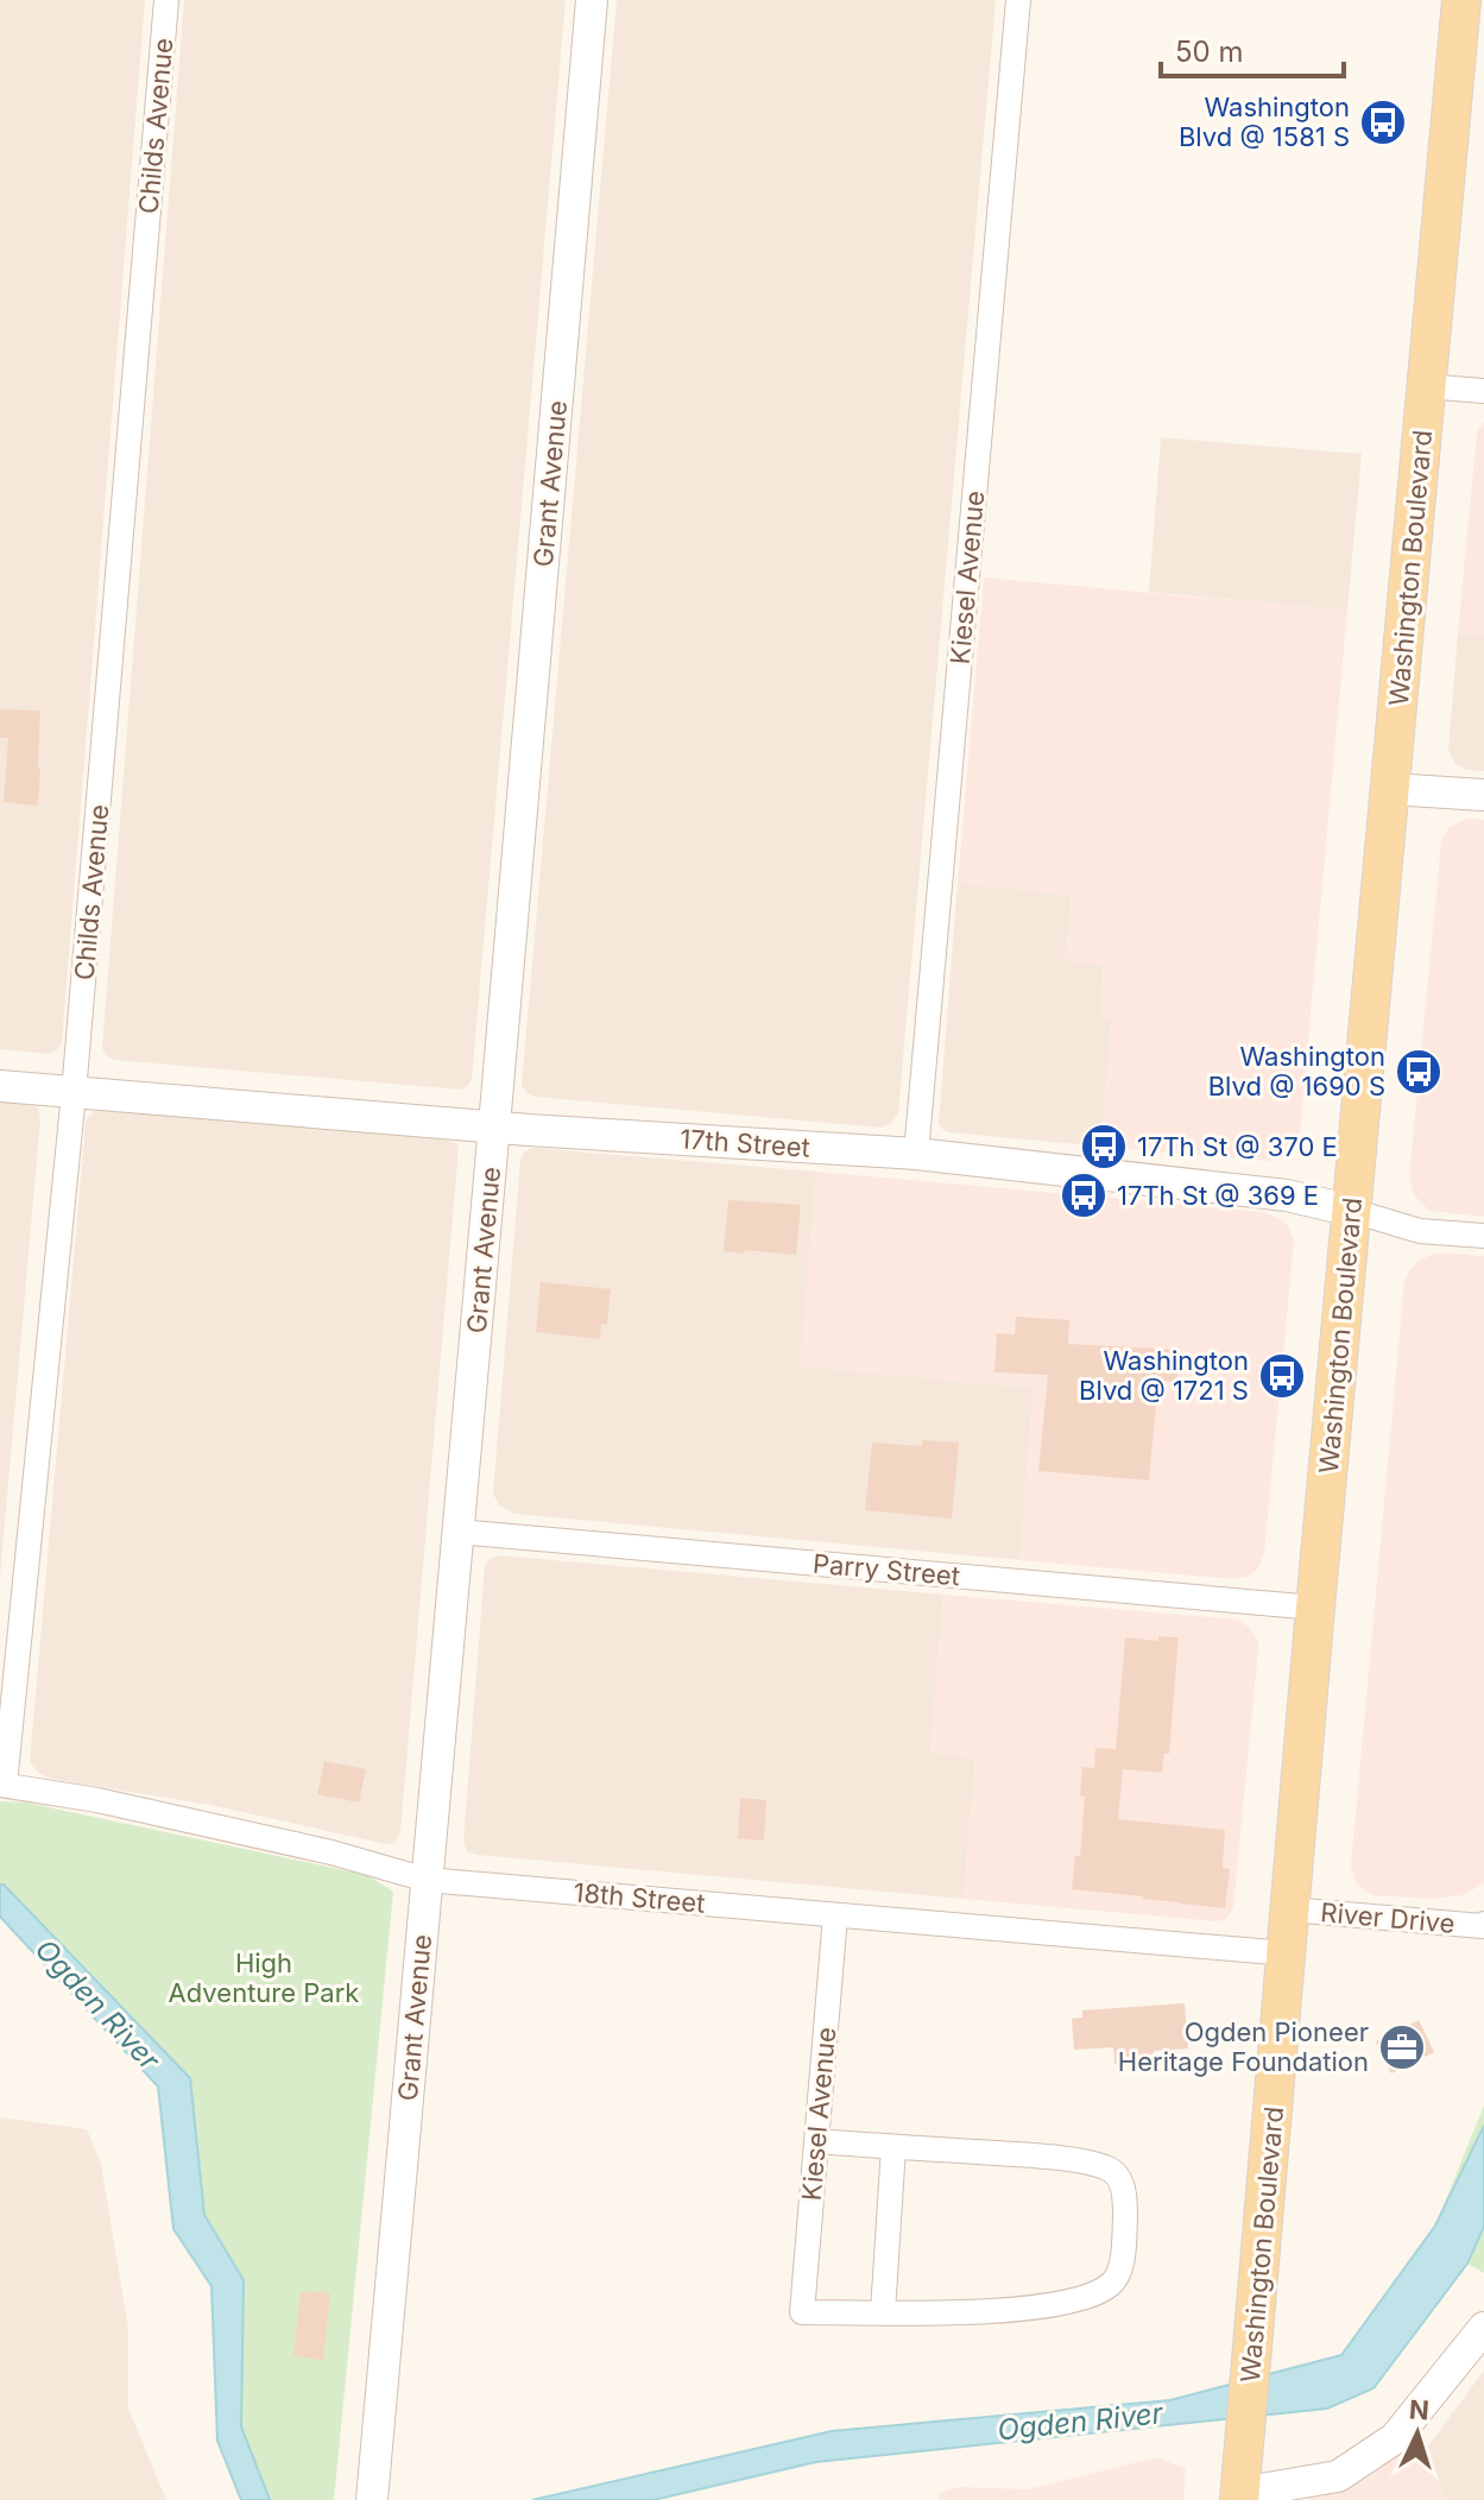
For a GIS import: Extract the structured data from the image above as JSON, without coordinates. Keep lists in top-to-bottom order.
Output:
{
  "streets": {
    "main road": ["Washington Boulevard"],
    "street": [
      "Childs Avenue",
      "Grant Avenue",
      "Kiesel Avenue",
      "17th Street",
      "Parry Street",
      "18th Street",
      "River Drive"
    ]
  },
  "crossings": [
    ["Childs Avenue", "17th Street"],
    ["Childs Avenue", "18th Street"],
    ["Grant Avenue", "17th Street"],
    ["Grant Avenue", "Parry Street"],
    ["Grant Avenue", "18th Street"],
    ["Washington Boulevard", "17th Street"],
    ["Washington Boulevard", "Parry Street"],
    ["Washington Boulevard", "18th Street"],
    ["Washington Boulevard", "River Drive"],
    ["Kiesel Avenue", "17th Street"],
    ["Kiesel Avenue", "18th Street"]
  ],
  "water": ["Ogden River"],
  "parks": ["High Adventure Park"],
  "places": {
    "bus stop": [
      "Washington Blvd @ 1581 S",
      "Washington Blvd @ 1690 S",
      "17Th St @ 370 E",
      "17Th St @ 369 E",
      "Washington Blvd @ 1721 S"
    ],
    "office": ["Ogden Pioneer Heritage Foundation"]
  },
  "scale_bar": "50 m",
  "north": "top"
}
